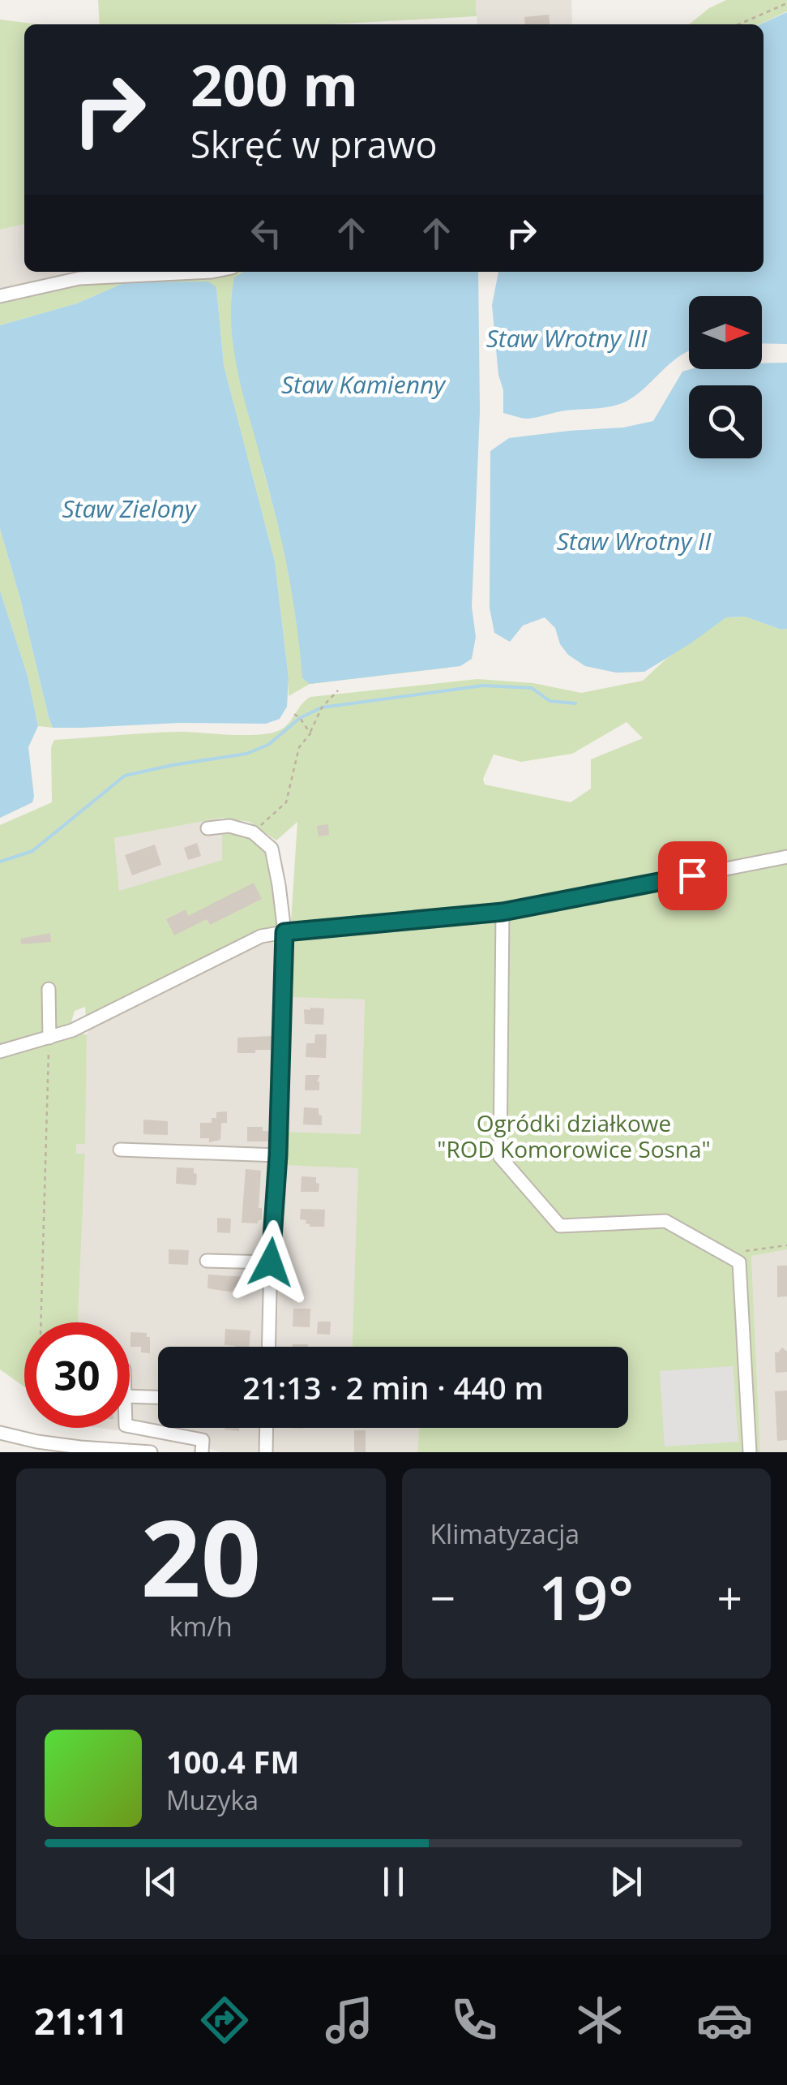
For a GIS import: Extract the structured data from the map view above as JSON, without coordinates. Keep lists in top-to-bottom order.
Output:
{
  "water": [
    "Staw Wrotny III",
    "Staw Kamienny",
    "Staw Zielony",
    "Staw Wrotny II"
  ],
  "parks": ["Ogródki działkowe \"ROD Komorowice Sosna\""],
  "north": "right",
  "page": {
    "turn": ["200 m", "Skręć w prawo"],
    "limit": "30",
    "trip": "21:13 · 2 min · 440 m",
    "tile": [
      ["20", "km/h"],
      "Klimatyzacja"
    ],
    "heat": ["−", "19°", "+"],
    "song": ["100.4 FM", "Muzyka"],
    "tabs": "21:11"
  }
}
